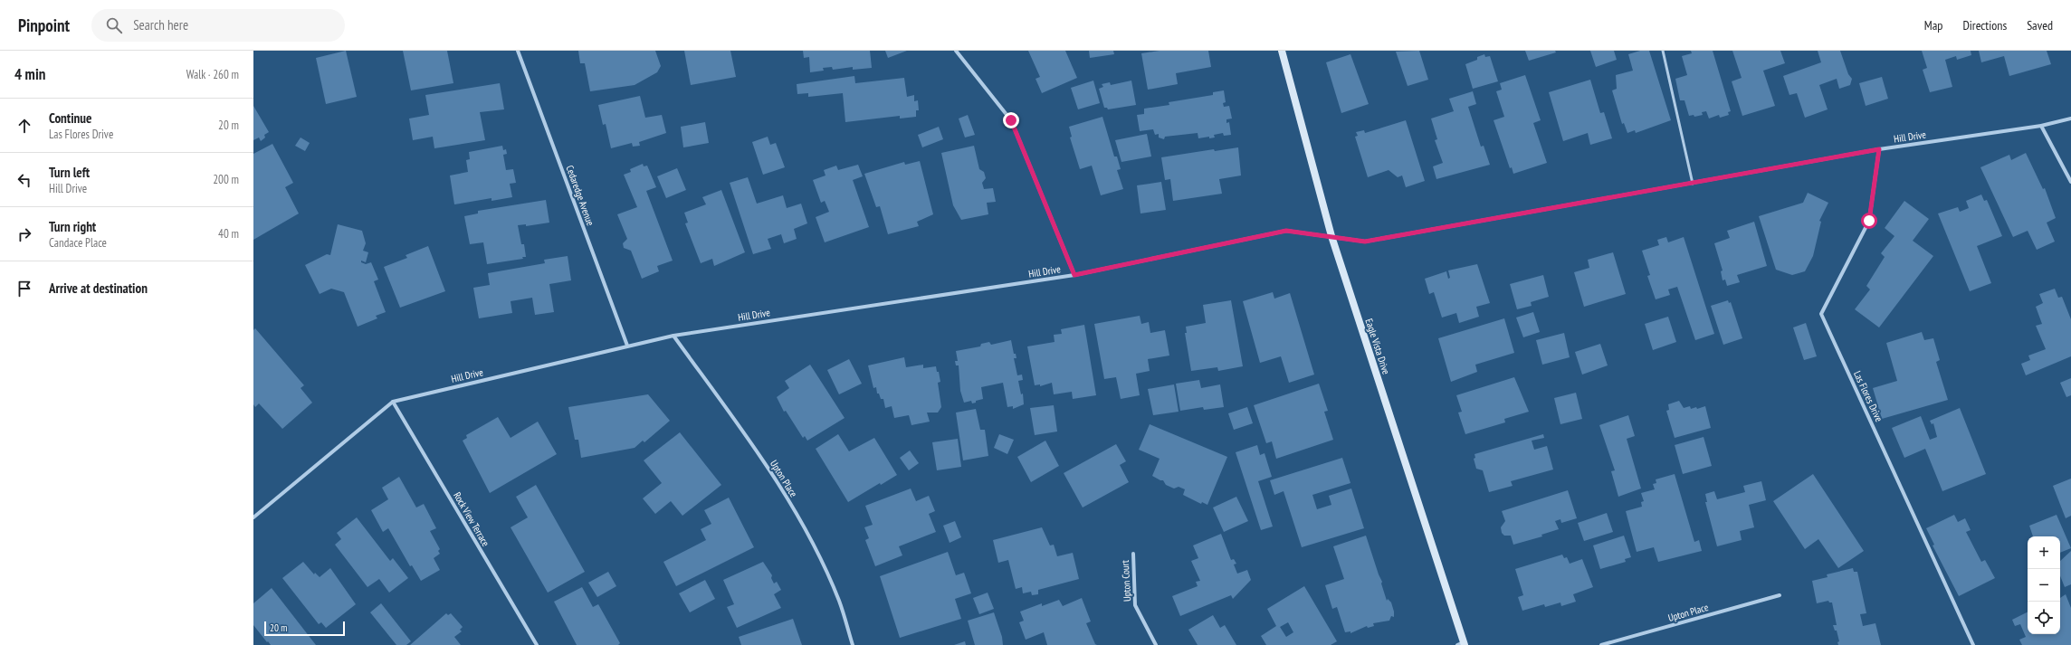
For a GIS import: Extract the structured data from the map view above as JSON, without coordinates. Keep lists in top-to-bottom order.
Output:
{
  "streets": {
    "street": [
      "Hill Drive",
      "Cedaredge Avenue",
      "Eagle Vista Drive",
      "Las Flores Drive",
      "Upton Place",
      "Rock View Terrace",
      "Upton Court"
    ]
  },
  "crossings": [
    ["Hill Drive", "Cedaredge Avenue"],
    ["Hill Drive", "Eagle Vista Drive"],
    ["Hill Drive", "Las Flores Drive"],
    ["Hill Drive", "Upton Place"],
    ["Hill Drive", "Rock View Terrace"]
  ],
  "scale_bar": "20 m",
  "page": {
    "header": "Pinpoint",
    "search": "Search here",
    "nav": ["Map", "Directions", "Saved"],
    "heading": ["4 min", "Walk · 260 m"],
    "list": [
      ["Continue", "Las Flores Drive", "20 m"],
      ["Turn left", "Hill Drive", "200 m"],
      ["Turn right", "Candace Place", "40 m"],
      "Arrive at destination"
    ],
    "map_buttons": ["+", "−"],
    "scale": "20 m"
  }
}
